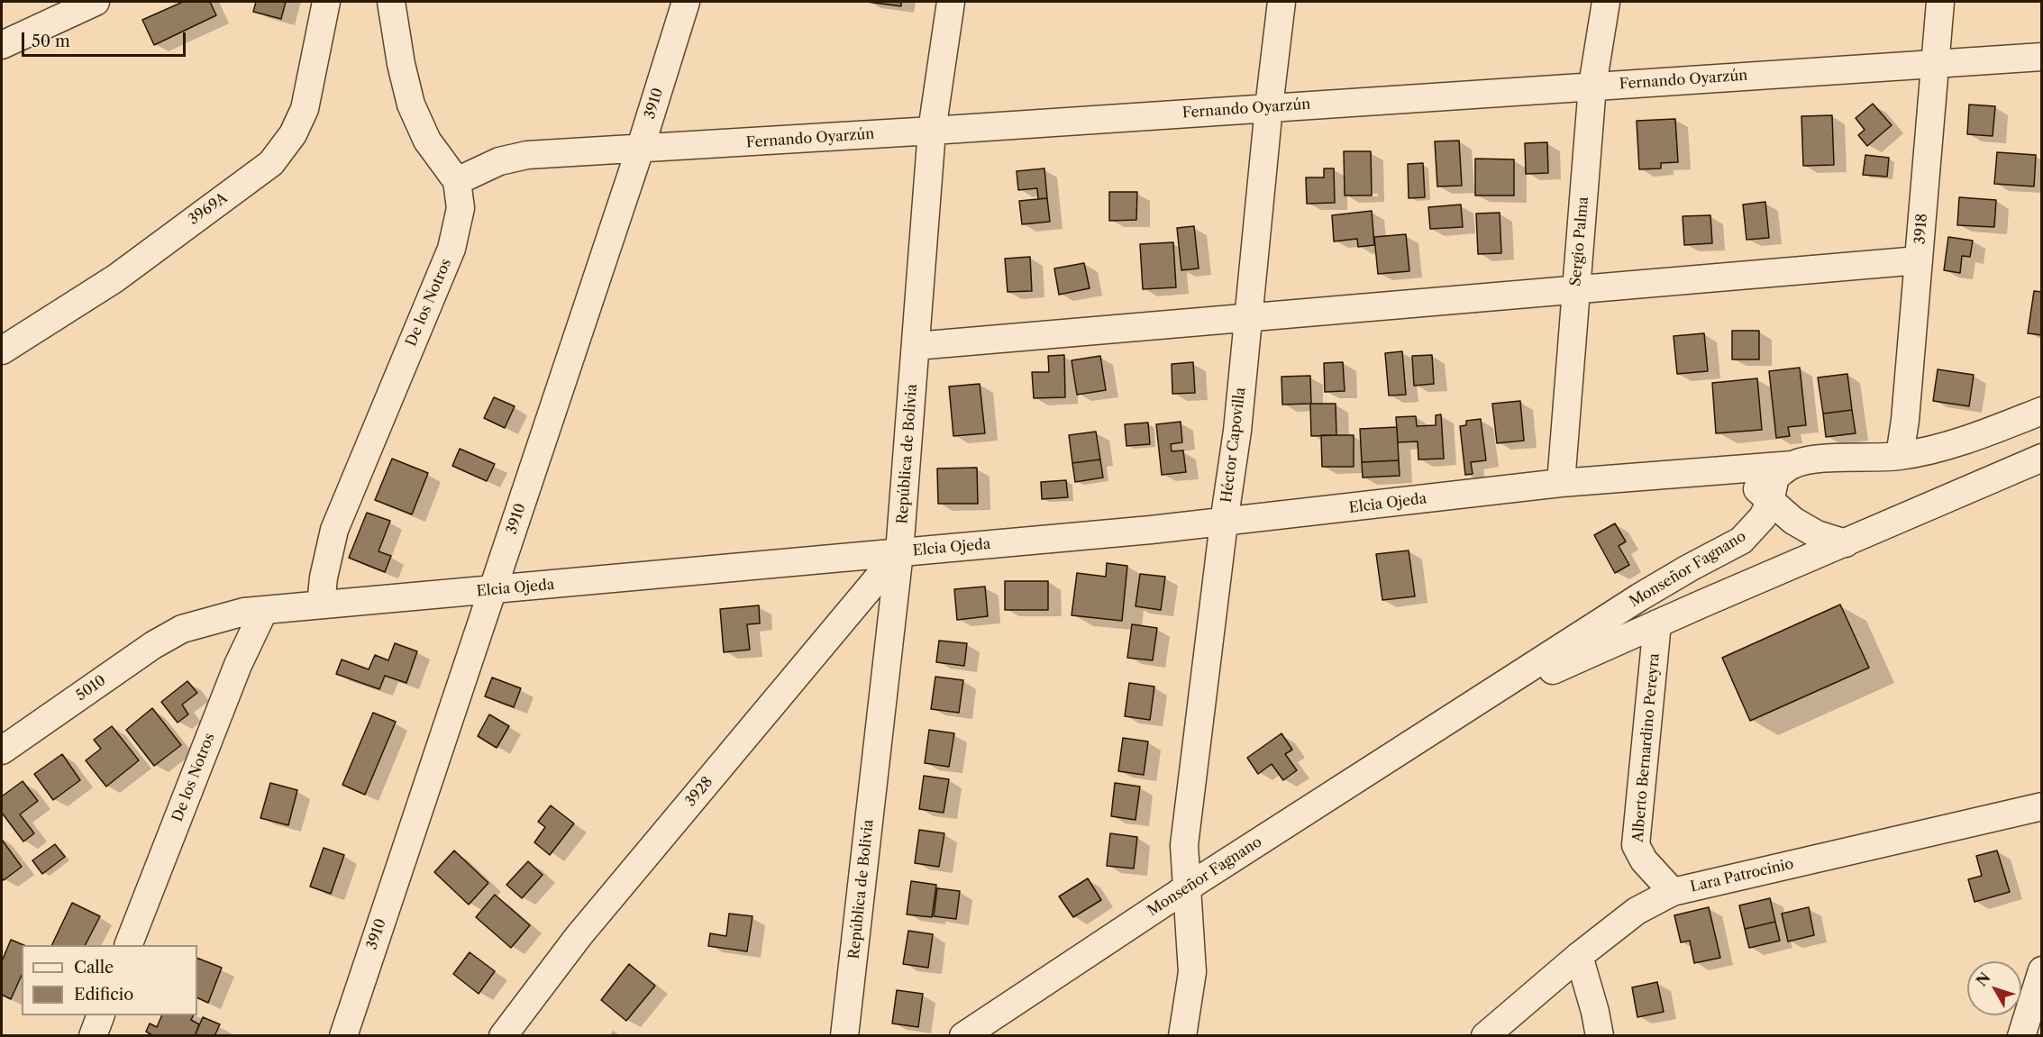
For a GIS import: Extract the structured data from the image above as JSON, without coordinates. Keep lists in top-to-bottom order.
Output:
{
  "streets": {
    "street": [
      "Fernando Oyarzún",
      "3910",
      "3969A",
      "3918",
      "Sergio Palma",
      "De los Notros",
      "Héctor Capovilla",
      "República de Bolivia",
      "Elcia Ojeda",
      "Monseñor Fagnano",
      "5010",
      "Alberto Bernardino Pereyra",
      "3928",
      "Lara Patrocinio"
    ]
  },
  "crossings": [
    ["Fernando Oyarzún", "3910"],
    ["Fernando Oyarzún", "3918"],
    ["Fernando Oyarzún", "Sergio Palma"],
    ["Fernando Oyarzún", "De los Notros"],
    ["Fernando Oyarzún", "Héctor Capovilla"],
    ["Fernando Oyarzún", "República de Bolivia"],
    ["3910", "Elcia Ojeda"],
    ["Sergio Palma", "Elcia Ojeda"],
    ["De los Notros", "Elcia Ojeda"],
    ["Héctor Capovilla", "Elcia Ojeda"],
    ["Héctor Capovilla", "Monseñor Fagnano"],
    ["República de Bolivia", "Elcia Ojeda"],
    ["República de Bolivia", "3928"],
    ["Elcia Ojeda", "Monseñor Fagnano"],
    ["Elcia Ojeda", "5010"],
    ["Elcia Ojeda", "3928"],
    ["Monseñor Fagnano", "Alberto Bernardino Pereyra"],
    ["Alberto Bernardino Pereyra", "Lara Patrocinio"]
  ],
  "legend": ["Calle", "Edificio"],
  "scale_bar": "50 m",
  "north": "top left"
}
